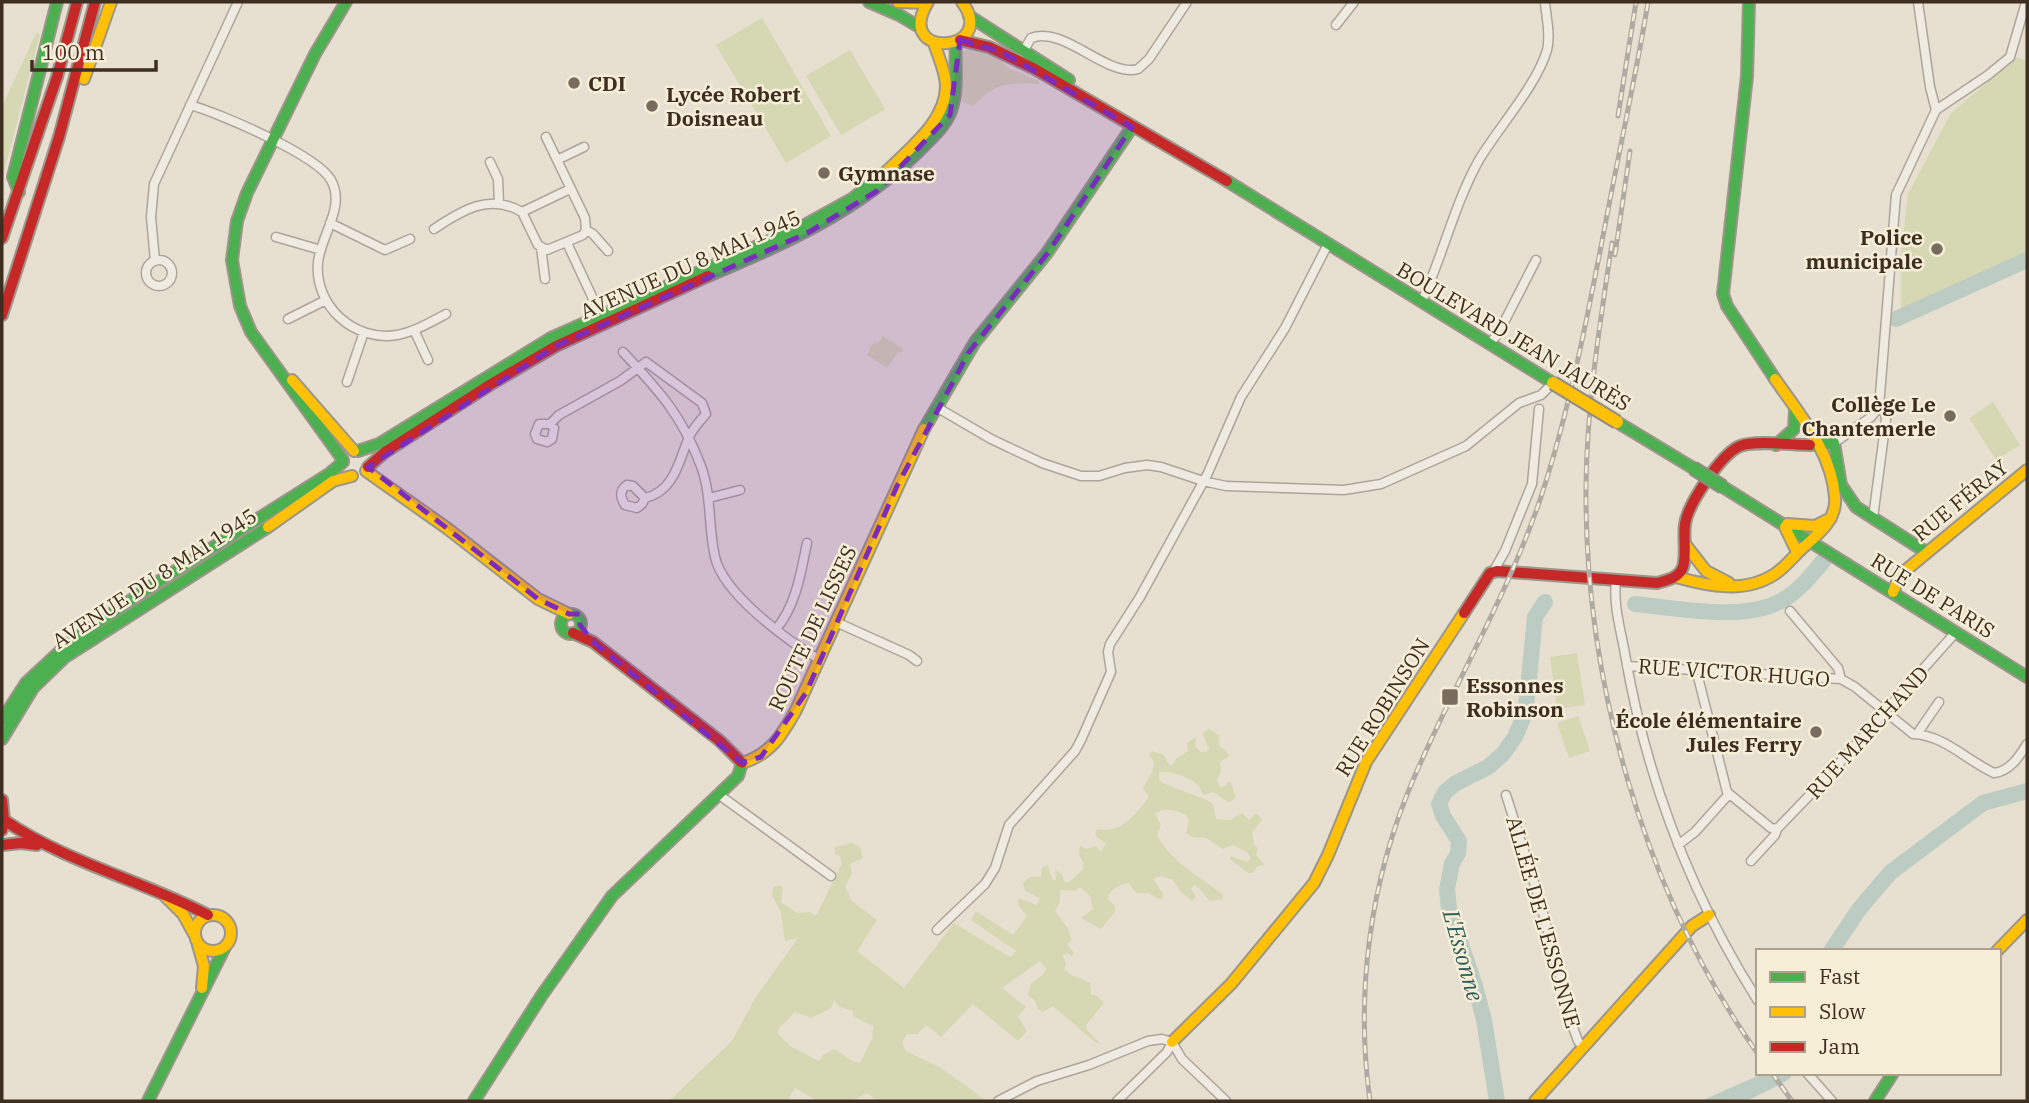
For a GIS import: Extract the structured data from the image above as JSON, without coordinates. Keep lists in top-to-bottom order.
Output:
{
  "streets": {
    "main road": [
      "AVENUE DU 8 MAI 1945",
      "BOULEVARD JEAN JAURÈS",
      "RUE FÉRAY",
      "RUE DE PARIS",
      "ROUTE DE LISSES",
      "RUE ROBINSON"
    ],
    "street": ["RUE VICTOR HUGO", "RUE MARCHAND", "ALLÉE DE L'ESSONNE"]
  },
  "crossings": [
    ["AVENUE DU 8 MAI 1945", "BOULEVARD JEAN JAURÈS"],
    ["BOULEVARD JEAN JAURÈS", "RUE DE PARIS"],
    ["BOULEVARD JEAN JAURÈS", "ROUTE DE LISSES"],
    ["RUE FÉRAY", "RUE DE PARIS"],
    ["RUE DE PARIS", "RUE MARCHAND"]
  ],
  "water": ["L'Essonne"],
  "places": {
    "other": [
      "CDI",
      "Lycée Robert Doisneau",
      "Gymnase",
      "Police municipale",
      "Collège Le Chantemerle",
      "École élémentaire Jules Ferry"
    ],
    "transit": ["Essonnes Robinson"]
  },
  "legend": ["Fast", "Slow", "Jam"],
  "scale_bar": "100 m"
}
